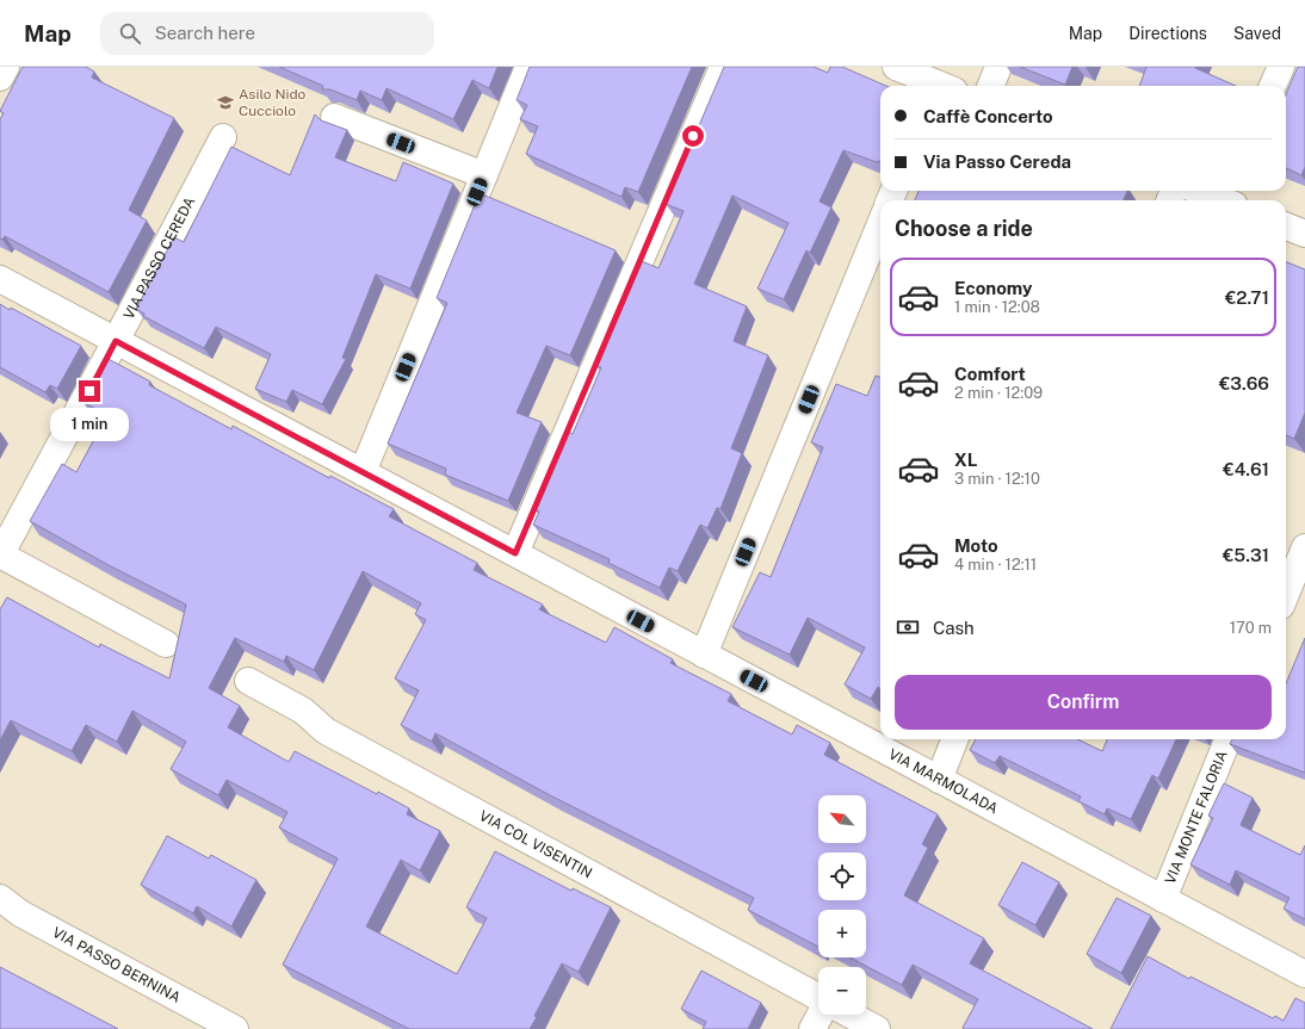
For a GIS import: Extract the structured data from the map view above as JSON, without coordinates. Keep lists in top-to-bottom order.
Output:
{
  "streets": {
    "street": [
      "VIA PASSO CEREDA",
      "VIA MARMOLADA",
      "VIA MONTE FALORIA",
      "VIA COL VISENTIN",
      "VIA PASSO BERNINA"
    ]
  },
  "crossings": [
    ["VIA PASSO CEREDA", "VIA MARMOLADA"],
    ["VIA MARMOLADA", "VIA MONTE FALORIA"]
  ],
  "places": {
    "school or university": ["Asilo Nido Cucciolo"]
  },
  "north": "top left",
  "page": {
    "header": "Map",
    "search": "Search here",
    "nav": ["Map", "Directions", "Saved"],
    "banner": ["Caffè Concerto", "Via Passo Cereda"],
    "heading": "Choose a ride",
    "list": [
      {
        "name": "Economy",
        "note": "1 min · 12:08",
        "value": "€2.71"
      },
      {
        "name": "Comfort",
        "note": "2 min · 12:09",
        "value": "€3.66"
      },
      {
        "name": "XL",
        "note": "3 min · 12:10",
        "value": "€4.61"
      },
      {
        "name": "Moto",
        "note": "4 min · 12:11",
        "value": "€5.31"
      }
    ],
    "bubble": "1 min",
    "pay": ["Cash", "170 m"],
    "buttons": "Confirm",
    "map_buttons": ["+", "−"]
  }
}
